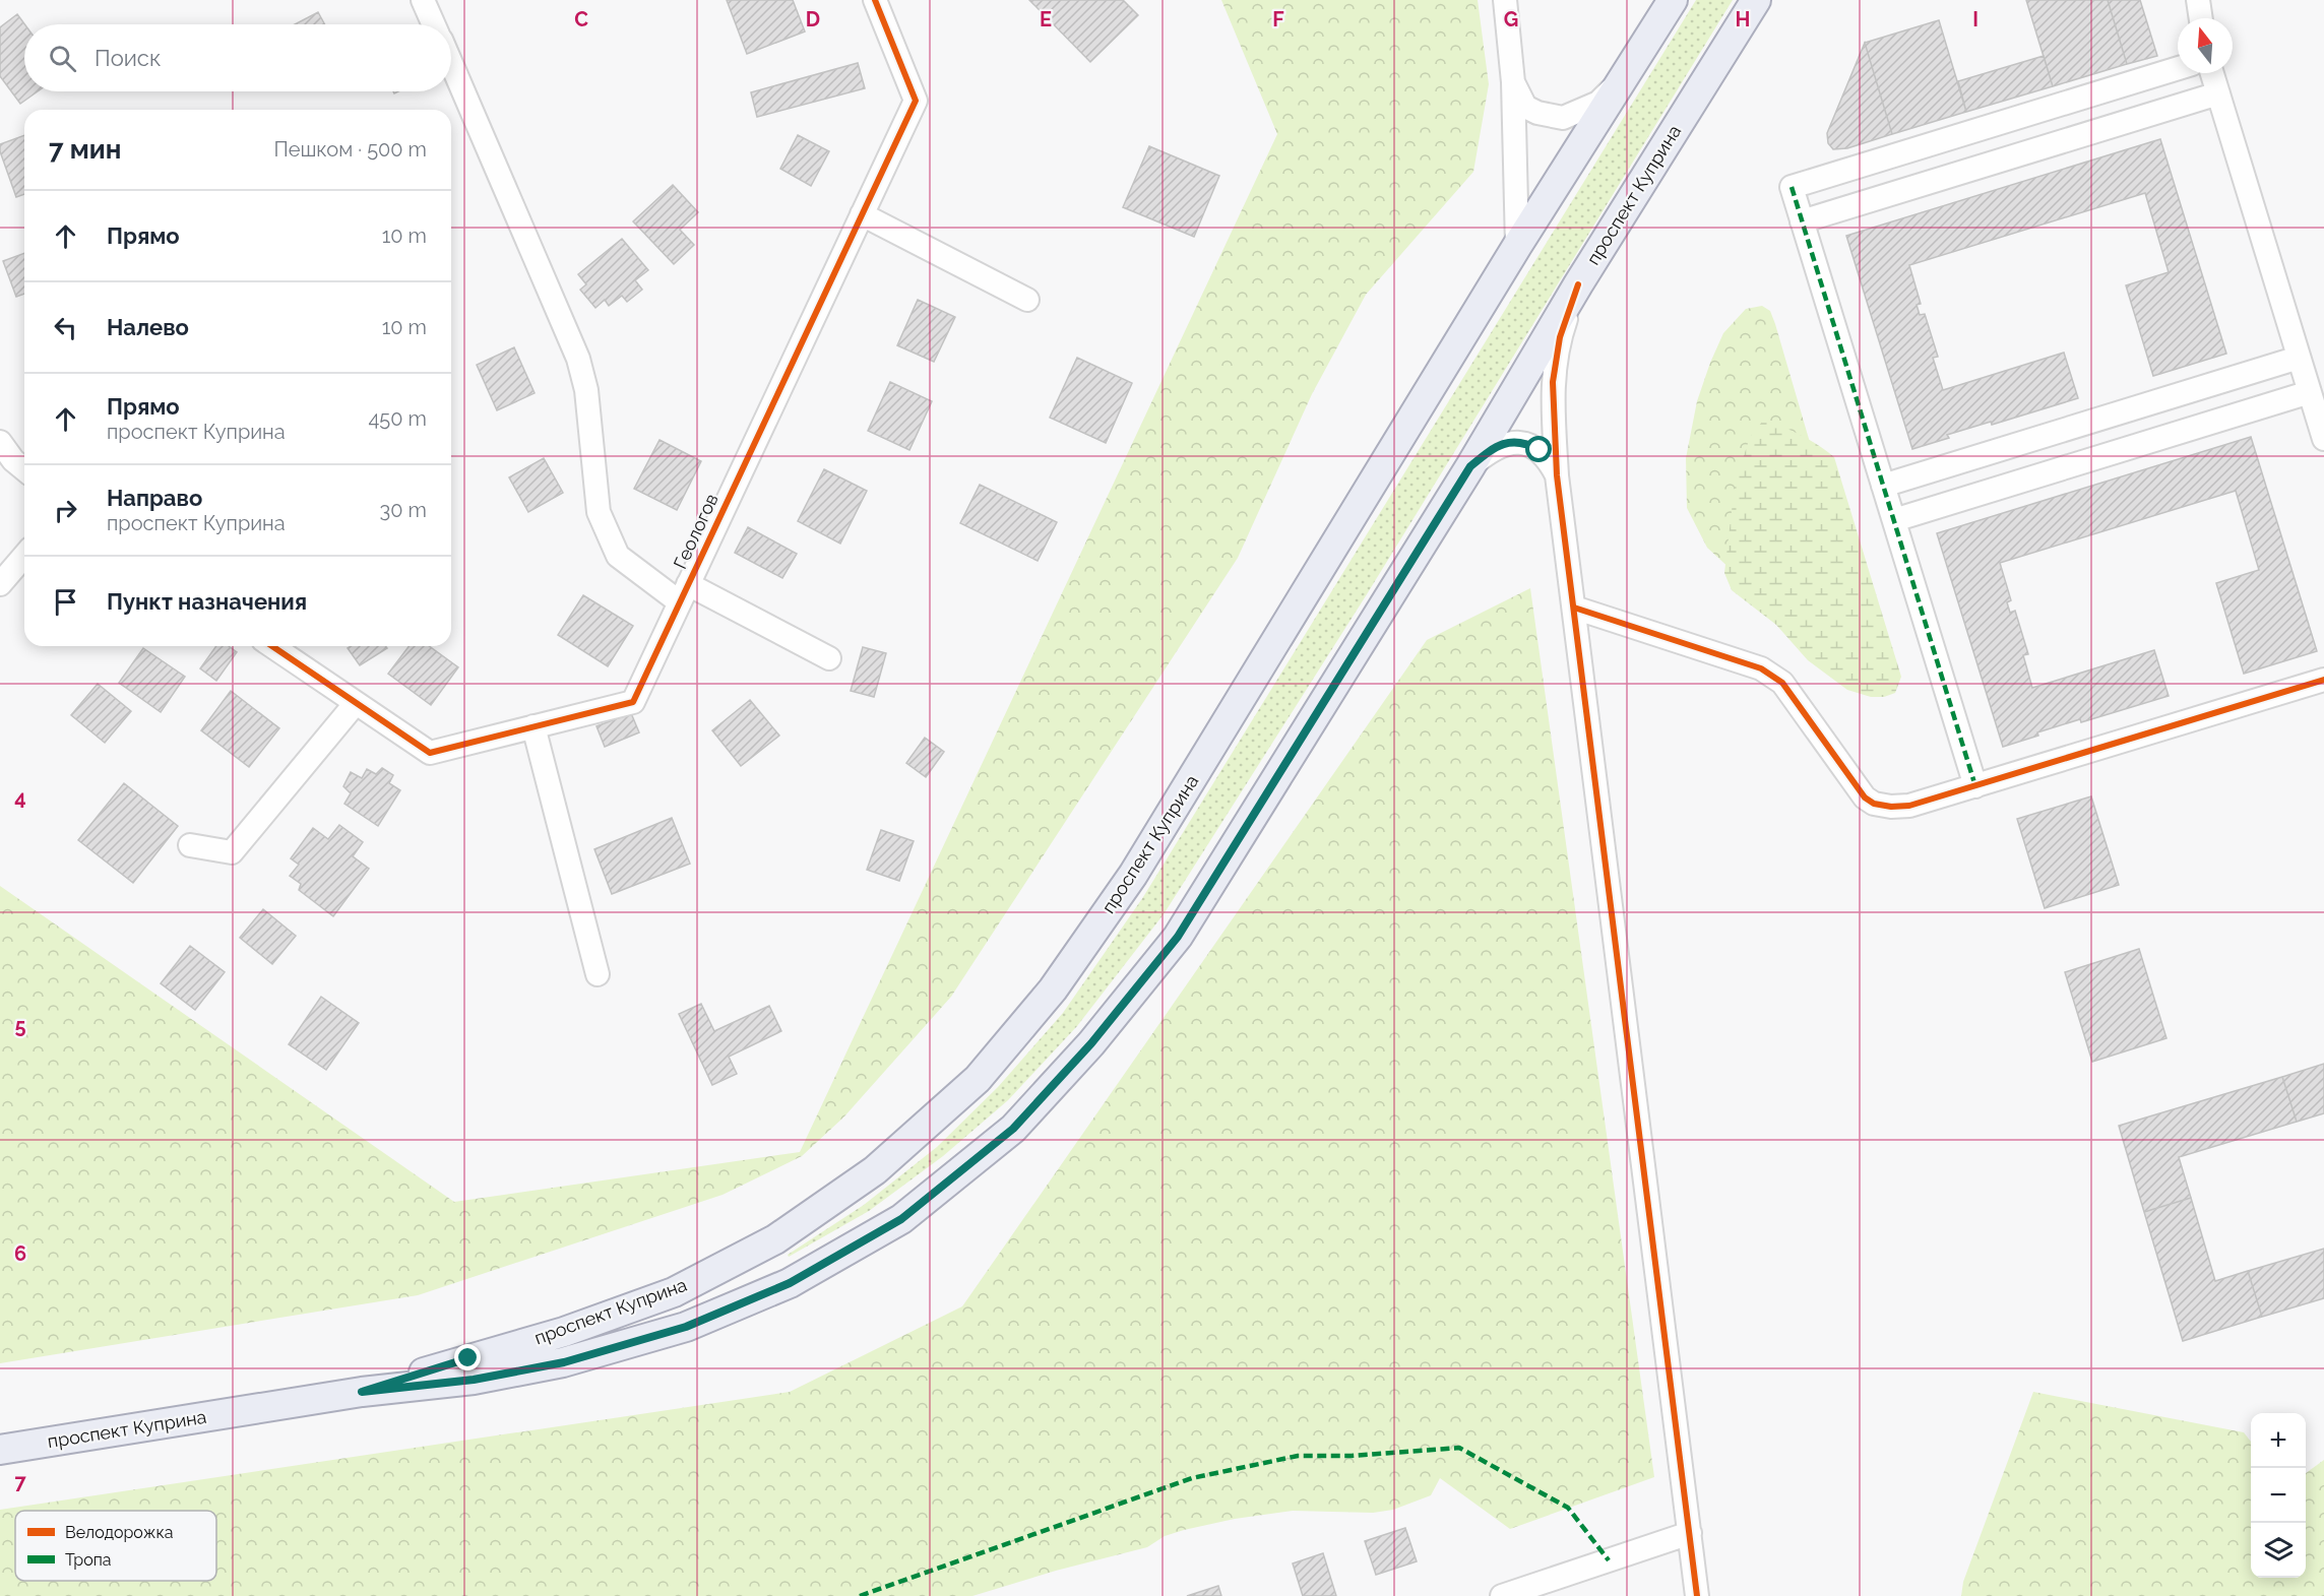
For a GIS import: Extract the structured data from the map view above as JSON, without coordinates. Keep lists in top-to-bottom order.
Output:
{
  "streets": {
    "main road": ["проспект Куприна"],
    "street": ["Геологов"]
  },
  "legend": ["Велодорожка", "Тропа"],
  "north": "top",
  "page": {
    "search": "Поиск",
    "heading": ["7 мин", "Пешком · 500 m"],
    "list": [
      ["Прямо", "10 m"],
      ["Налево", "10 m"],
      ["Прямо", "проспект Куприна", "450 m"],
      ["Направо", "проспект Куприна", "30 m"],
      "Пункт назначения"
    ],
    "map_buttons": ["+", "−"]
  },
  "grid": {
    "columns": [
      "C",
      "D",
      "E",
      "F",
      "G",
      "H",
      "I"
    ],
    "rows": [
      "4",
      "5",
      "6",
      "7"
    ]
  }
}
